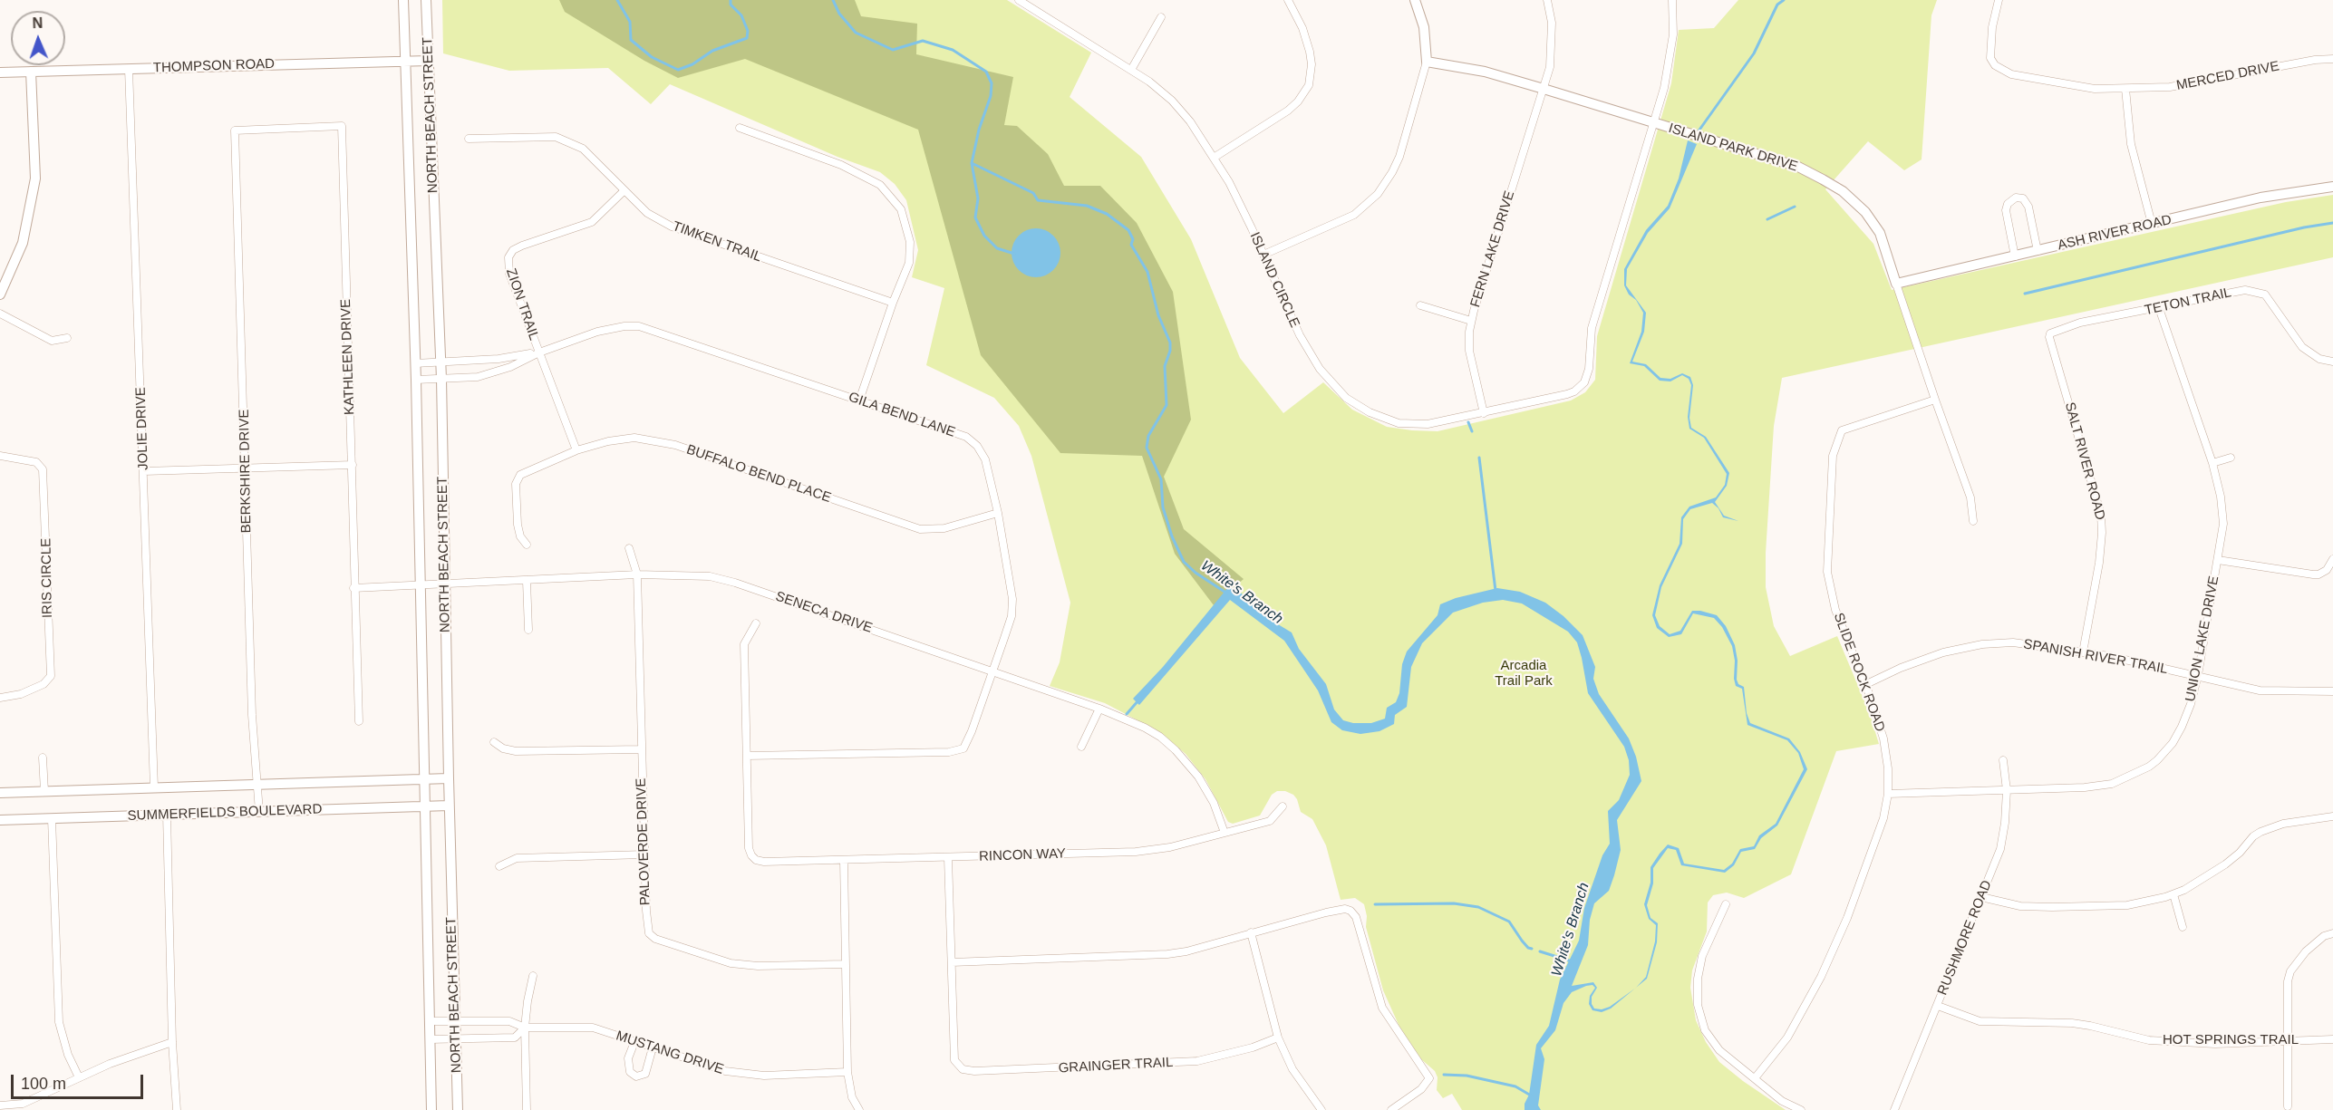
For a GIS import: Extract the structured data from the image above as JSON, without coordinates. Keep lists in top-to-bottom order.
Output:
{
  "streets": {
    "street": [
      "THOMPSON ROAD",
      "MERCED DRIVE",
      "NORTH BEACH STREET",
      "ISLAND PARK DRIVE",
      "ASH RIVER ROAD",
      "TIMKEN TRAIL",
      "FERN LAKE DRIVE",
      "ISLAND CIRCLE",
      "TETON TRAIL",
      "ZION TRAIL",
      "KATHLEEN DRIVE",
      "GILA BEND LANE",
      "JOLIE DRIVE",
      "SALT RIVER ROAD",
      "BERKSHIRE DRIVE",
      "BUFFALO BEND PLACE",
      "IRIS CIRCLE",
      "SENECA DRIVE",
      "UNION LAKE DRIVE",
      "SPANISH RIVER TRAIL",
      "SLIDE ROCK ROAD",
      "SUMMERFIELDS BOULEVARD",
      "PALOVERDE DRIVE",
      "RINCON WAY",
      "RUSHMORE ROAD",
      "HOT SPRINGS TRAIL",
      "MUSTANG DRIVE",
      "GRAINGER TRAIL"
    ]
  },
  "crossings": [
    ["THOMPSON ROAD", "NORTH BEACH STREET"],
    ["THOMPSON ROAD", "JOLIE DRIVE"],
    ["NORTH BEACH STREET", "GILA BEND LANE"],
    ["NORTH BEACH STREET", "SENECA DRIVE"],
    ["NORTH BEACH STREET", "SUMMERFIELDS BOULEVARD"],
    ["NORTH BEACH STREET", "MUSTANG DRIVE"],
    ["ISLAND PARK DRIVE", "ASH RIVER ROAD"],
    ["ISLAND PARK DRIVE", "FERN LAKE DRIVE"],
    ["ISLAND PARK DRIVE", "ISLAND CIRCLE"],
    ["ISLAND PARK DRIVE", "SLIDE ROCK ROAD"],
    ["TIMKEN TRAIL", "ZION TRAIL"],
    ["FERN LAKE DRIVE", "ISLAND CIRCLE"],
    ["TETON TRAIL", "SALT RIVER ROAD"],
    ["TETON TRAIL", "UNION LAKE DRIVE"],
    ["ZION TRAIL", "GILA BEND LANE"],
    ["ZION TRAIL", "BUFFALO BEND PLACE"],
    ["KATHLEEN DRIVE", "BERKSHIRE DRIVE"],
    ["KATHLEEN DRIVE", "SENECA DRIVE"],
    ["GILA BEND LANE", "BUFFALO BEND PLACE"],
    ["GILA BEND LANE", "SENECA DRIVE"],
    ["GILA BEND LANE", "RINCON WAY"],
    ["JOLIE DRIVE", "SUMMERFIELDS BOULEVARD"],
    ["SALT RIVER ROAD", "SPANISH RIVER TRAIL"],
    ["BERKSHIRE DRIVE", "SUMMERFIELDS BOULEVARD"],
    ["SENECA DRIVE", "PALOVERDE DRIVE"],
    ["SENECA DRIVE", "RINCON WAY"],
    ["UNION LAKE DRIVE", "SPANISH RIVER TRAIL"],
    ["UNION LAKE DRIVE", "SLIDE ROCK ROAD"],
    ["UNION LAKE DRIVE", "RUSHMORE ROAD"],
    ["SPANISH RIVER TRAIL", "SLIDE ROCK ROAD"],
    ["RUSHMORE ROAD", "HOT SPRINGS TRAIL"]
  ],
  "water": ["White's Branch"],
  "parks": ["Arcadia Trail Park"],
  "scale_bar": "100 m",
  "north": "top"
}
